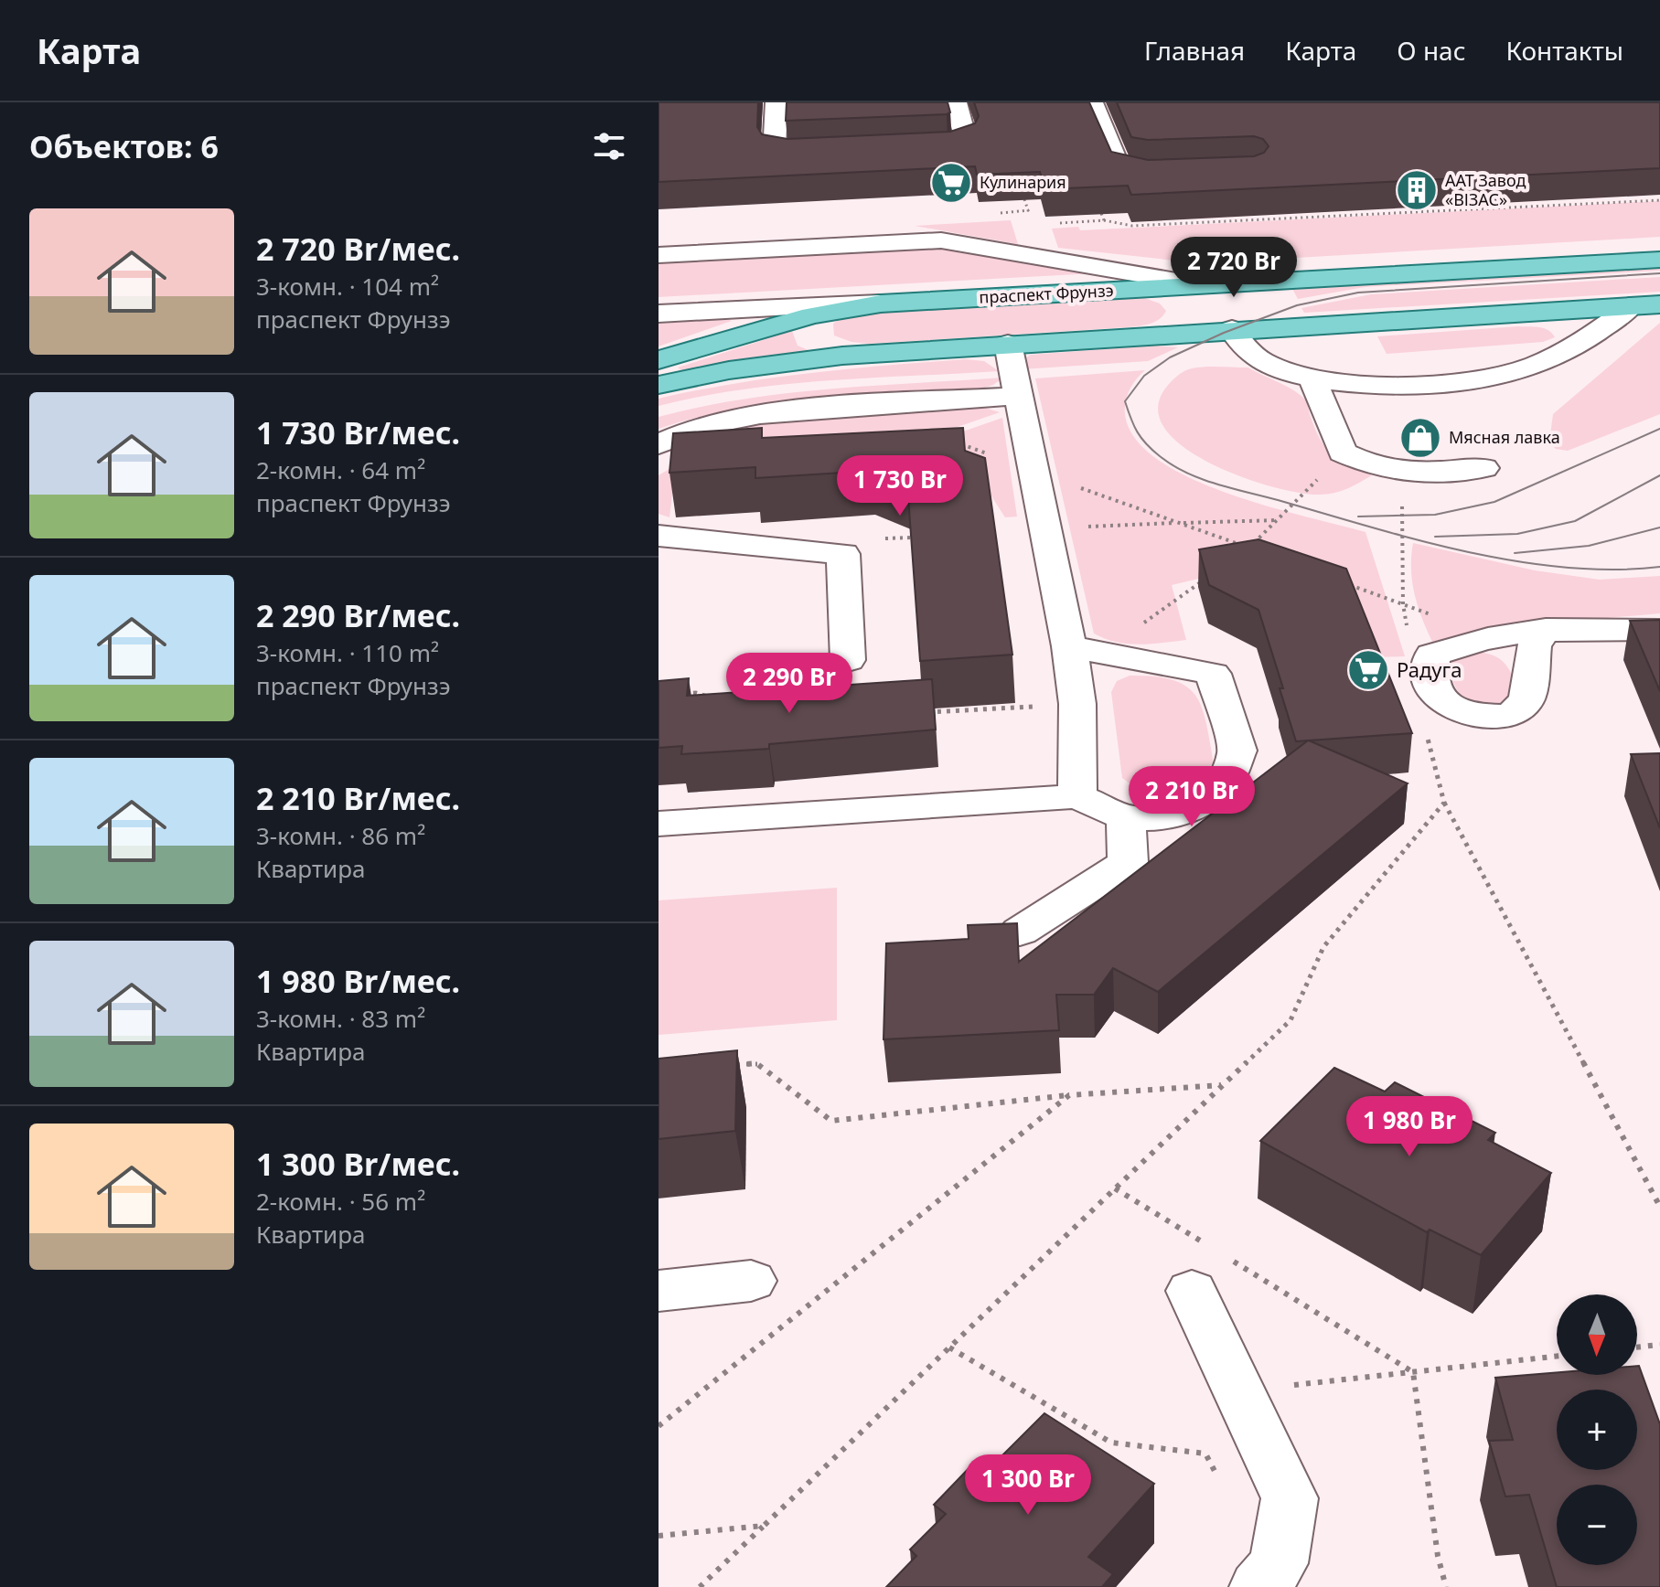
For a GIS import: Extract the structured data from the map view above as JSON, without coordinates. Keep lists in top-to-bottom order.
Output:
{
  "streets": {
    "main road": ["праспект Фрунзэ"]
  },
  "places": {
    "supermarket": ["Кулинария", "Радуга"],
    "building": ["ААТ Завод «ВІЗАС»"],
    "shop": ["Мясная лавка"]
  },
  "north": "bottom",
  "page": {
    "header": "Карта",
    "nav": [
      "Главная",
      "Карта",
      "О нас",
      "Контакты"
    ],
    "heading": "Объектов: 6",
    "list": [
      {
        "name": "2 720 Br/мес.",
        "note": "3-комн. · 104 m² · праспект Фрунзэ"
      },
      {
        "name": "1 730 Br/мес.",
        "note": "2-комн. · 64 m² · праспект Фрунзэ"
      },
      {
        "name": "2 290 Br/мес.",
        "note": "3-комн. · 110 m² · праспект Фрунзэ"
      },
      {
        "name": "2 210 Br/мес.",
        "note": "3-комн. · 86 m² · Квартира"
      },
      {
        "name": "1 980 Br/мес.",
        "note": "3-комн. · 83 m² · Квартира"
      },
      {
        "name": "1 300 Br/мес.",
        "note": "2-комн. · 56 m² · Квартира"
      }
    ],
    "price": [
      "2 720 Br",
      "1 730 Br",
      "2 290 Br",
      "2 210 Br",
      "1 980 Br",
      "1 300 Br"
    ],
    "map_buttons": ["+", "−"]
  }
}
